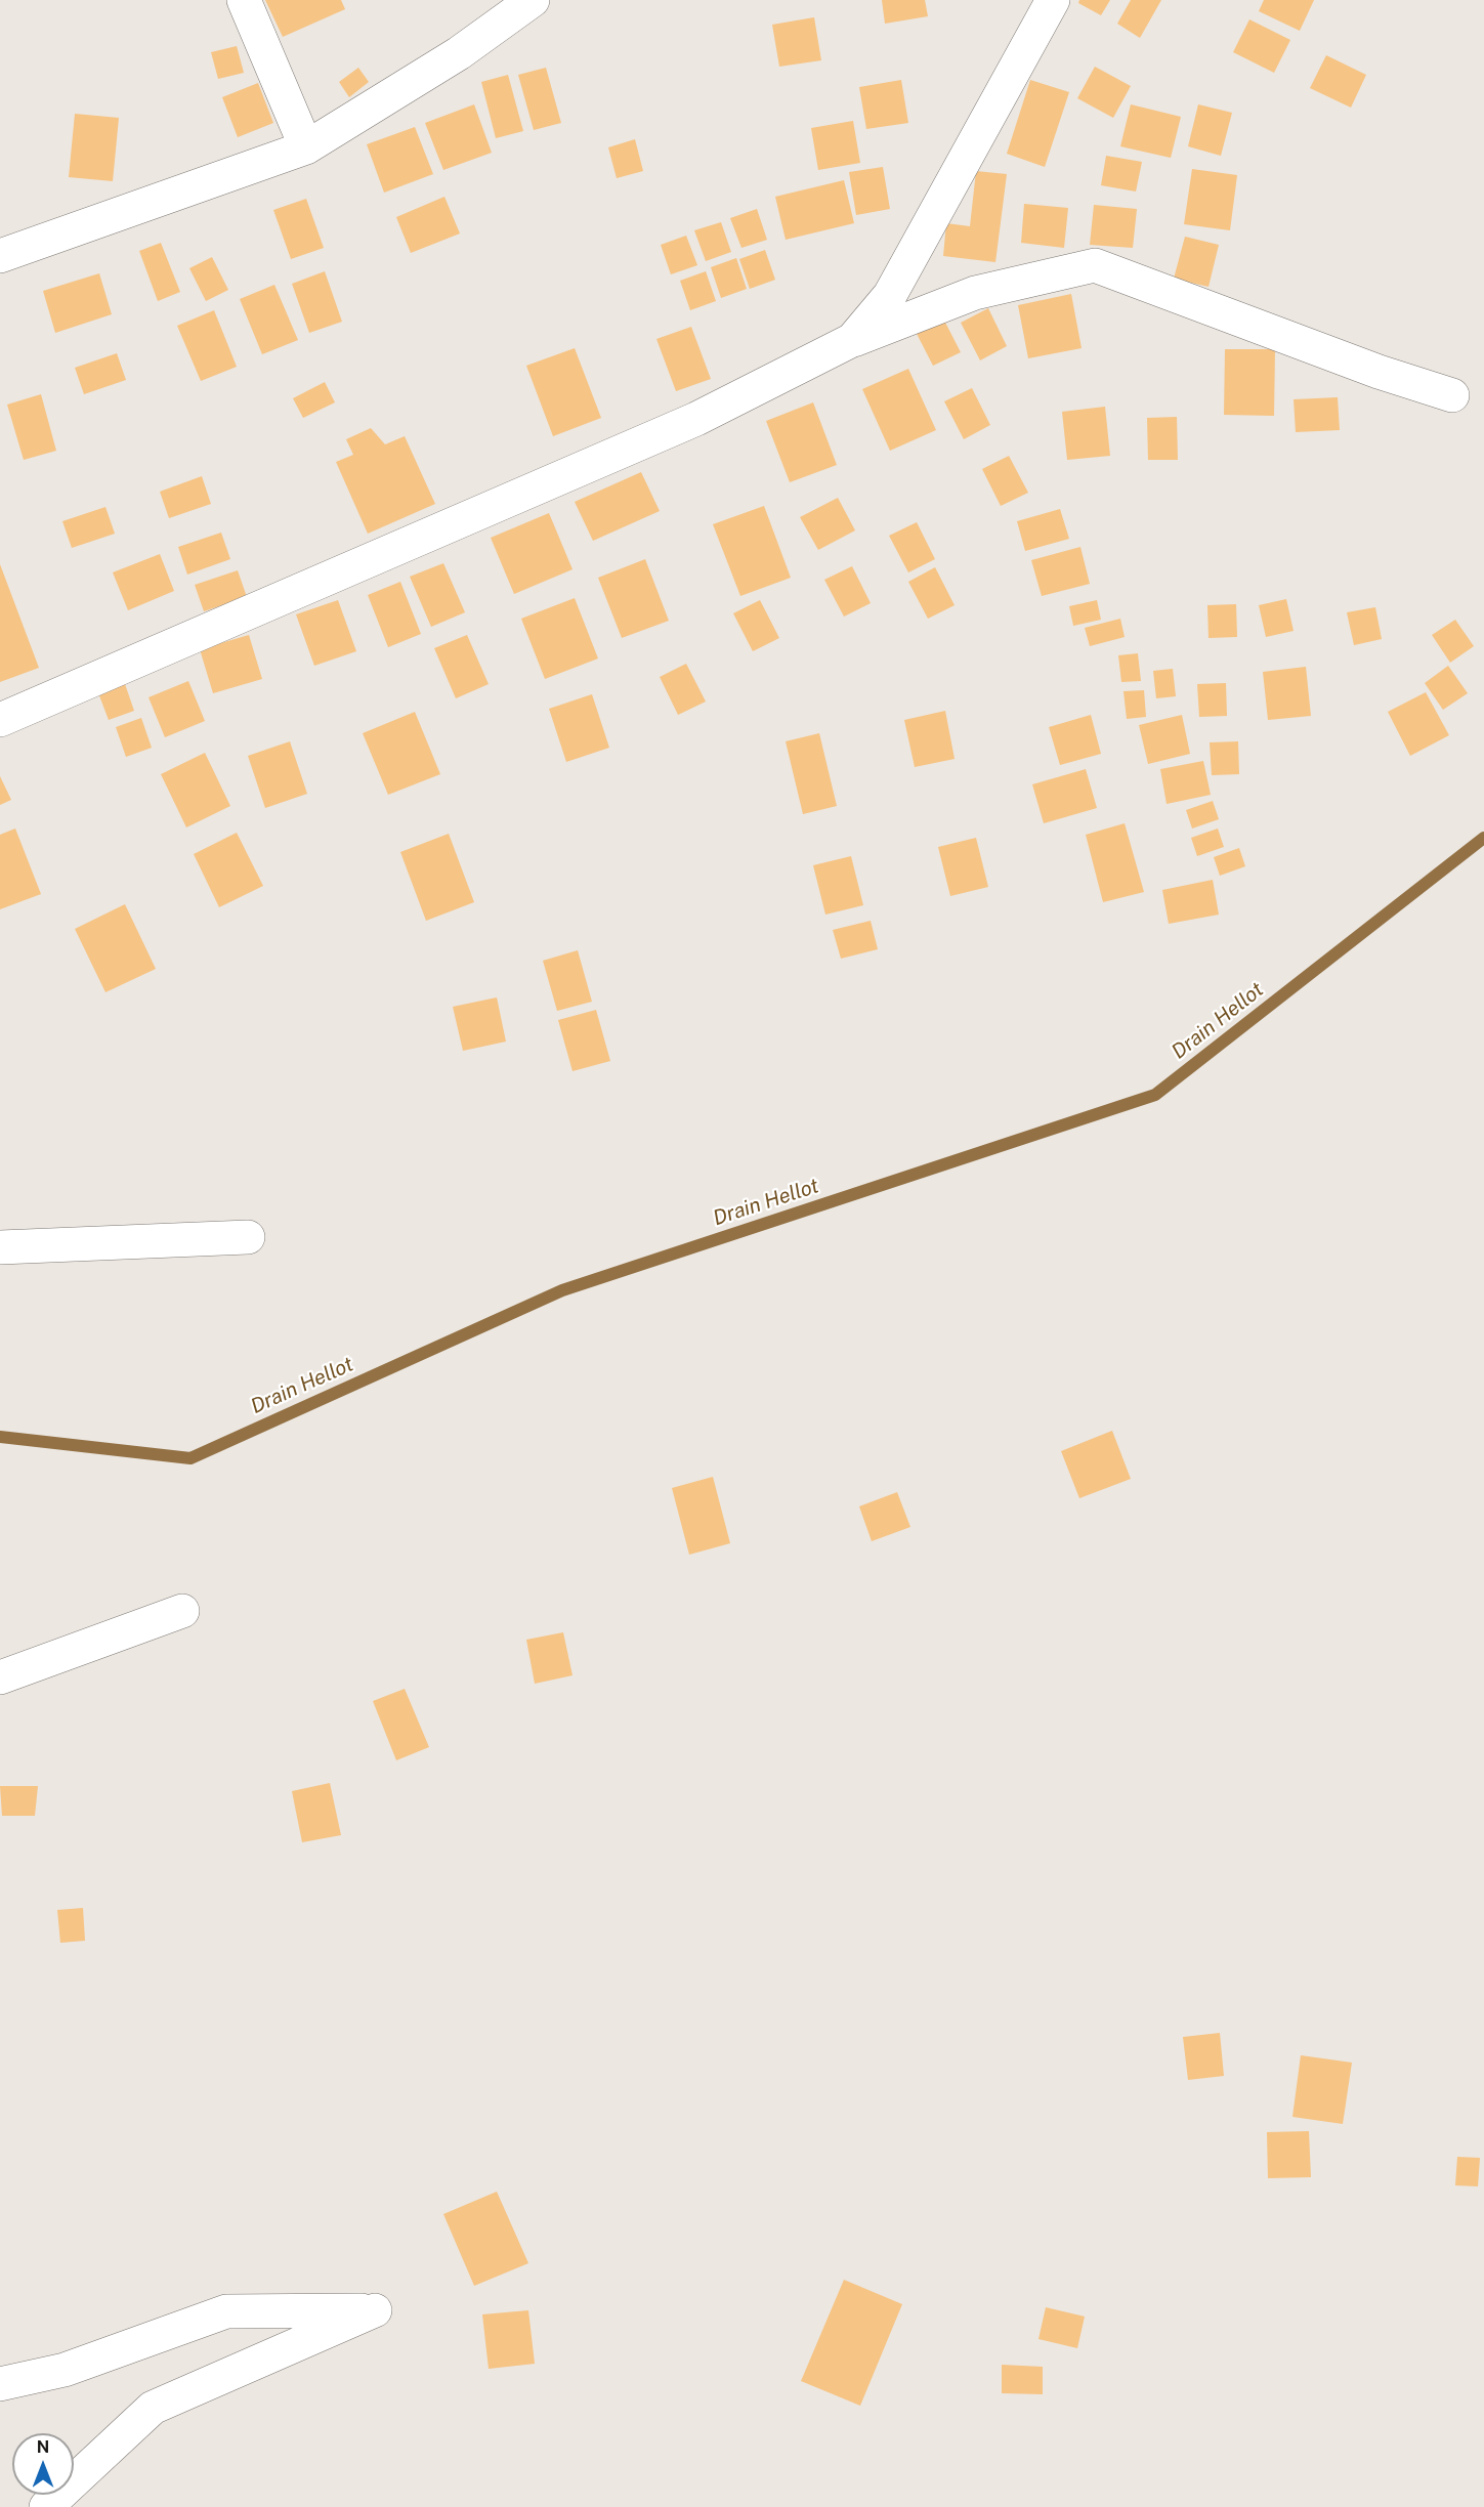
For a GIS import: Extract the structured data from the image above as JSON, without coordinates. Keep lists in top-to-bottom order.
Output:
{
  "water": ["Drain Hellot"],
  "north": "top"
}
